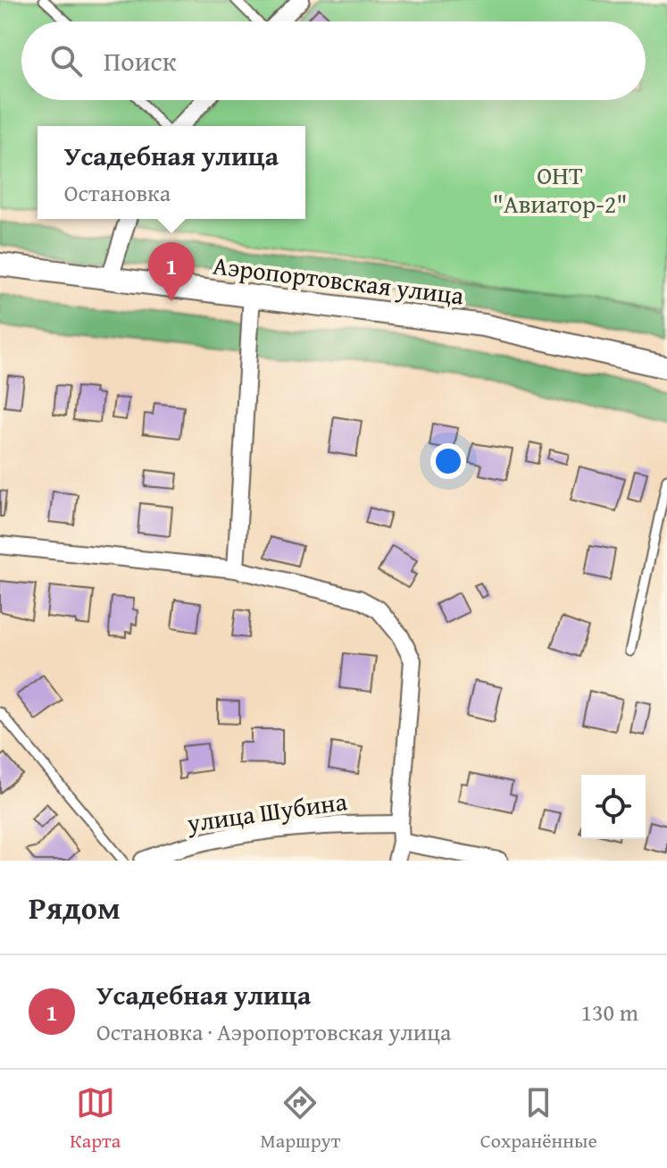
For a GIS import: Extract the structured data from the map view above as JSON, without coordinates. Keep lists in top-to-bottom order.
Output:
{
  "streets": {
    "street": ["Аэропортовская улица", "улица Шубина"]
  },
  "parks": ["ОНТ \"Авиатор-2\""],
  "page": {
    "search": "Поиск",
    "popup": ["Усадебная улица", "Остановка"],
    "pins": "1",
    "heading": "Рядом",
    "list": [
      {
        "mark": "1",
        "name": "Усадебная улица",
        "note": "Остановка · Аэропортовская улица",
        "value": "130 m"
      }
    ],
    "nav": ["Карта", "Маршрут", "Сохранённые"]
  }
}
